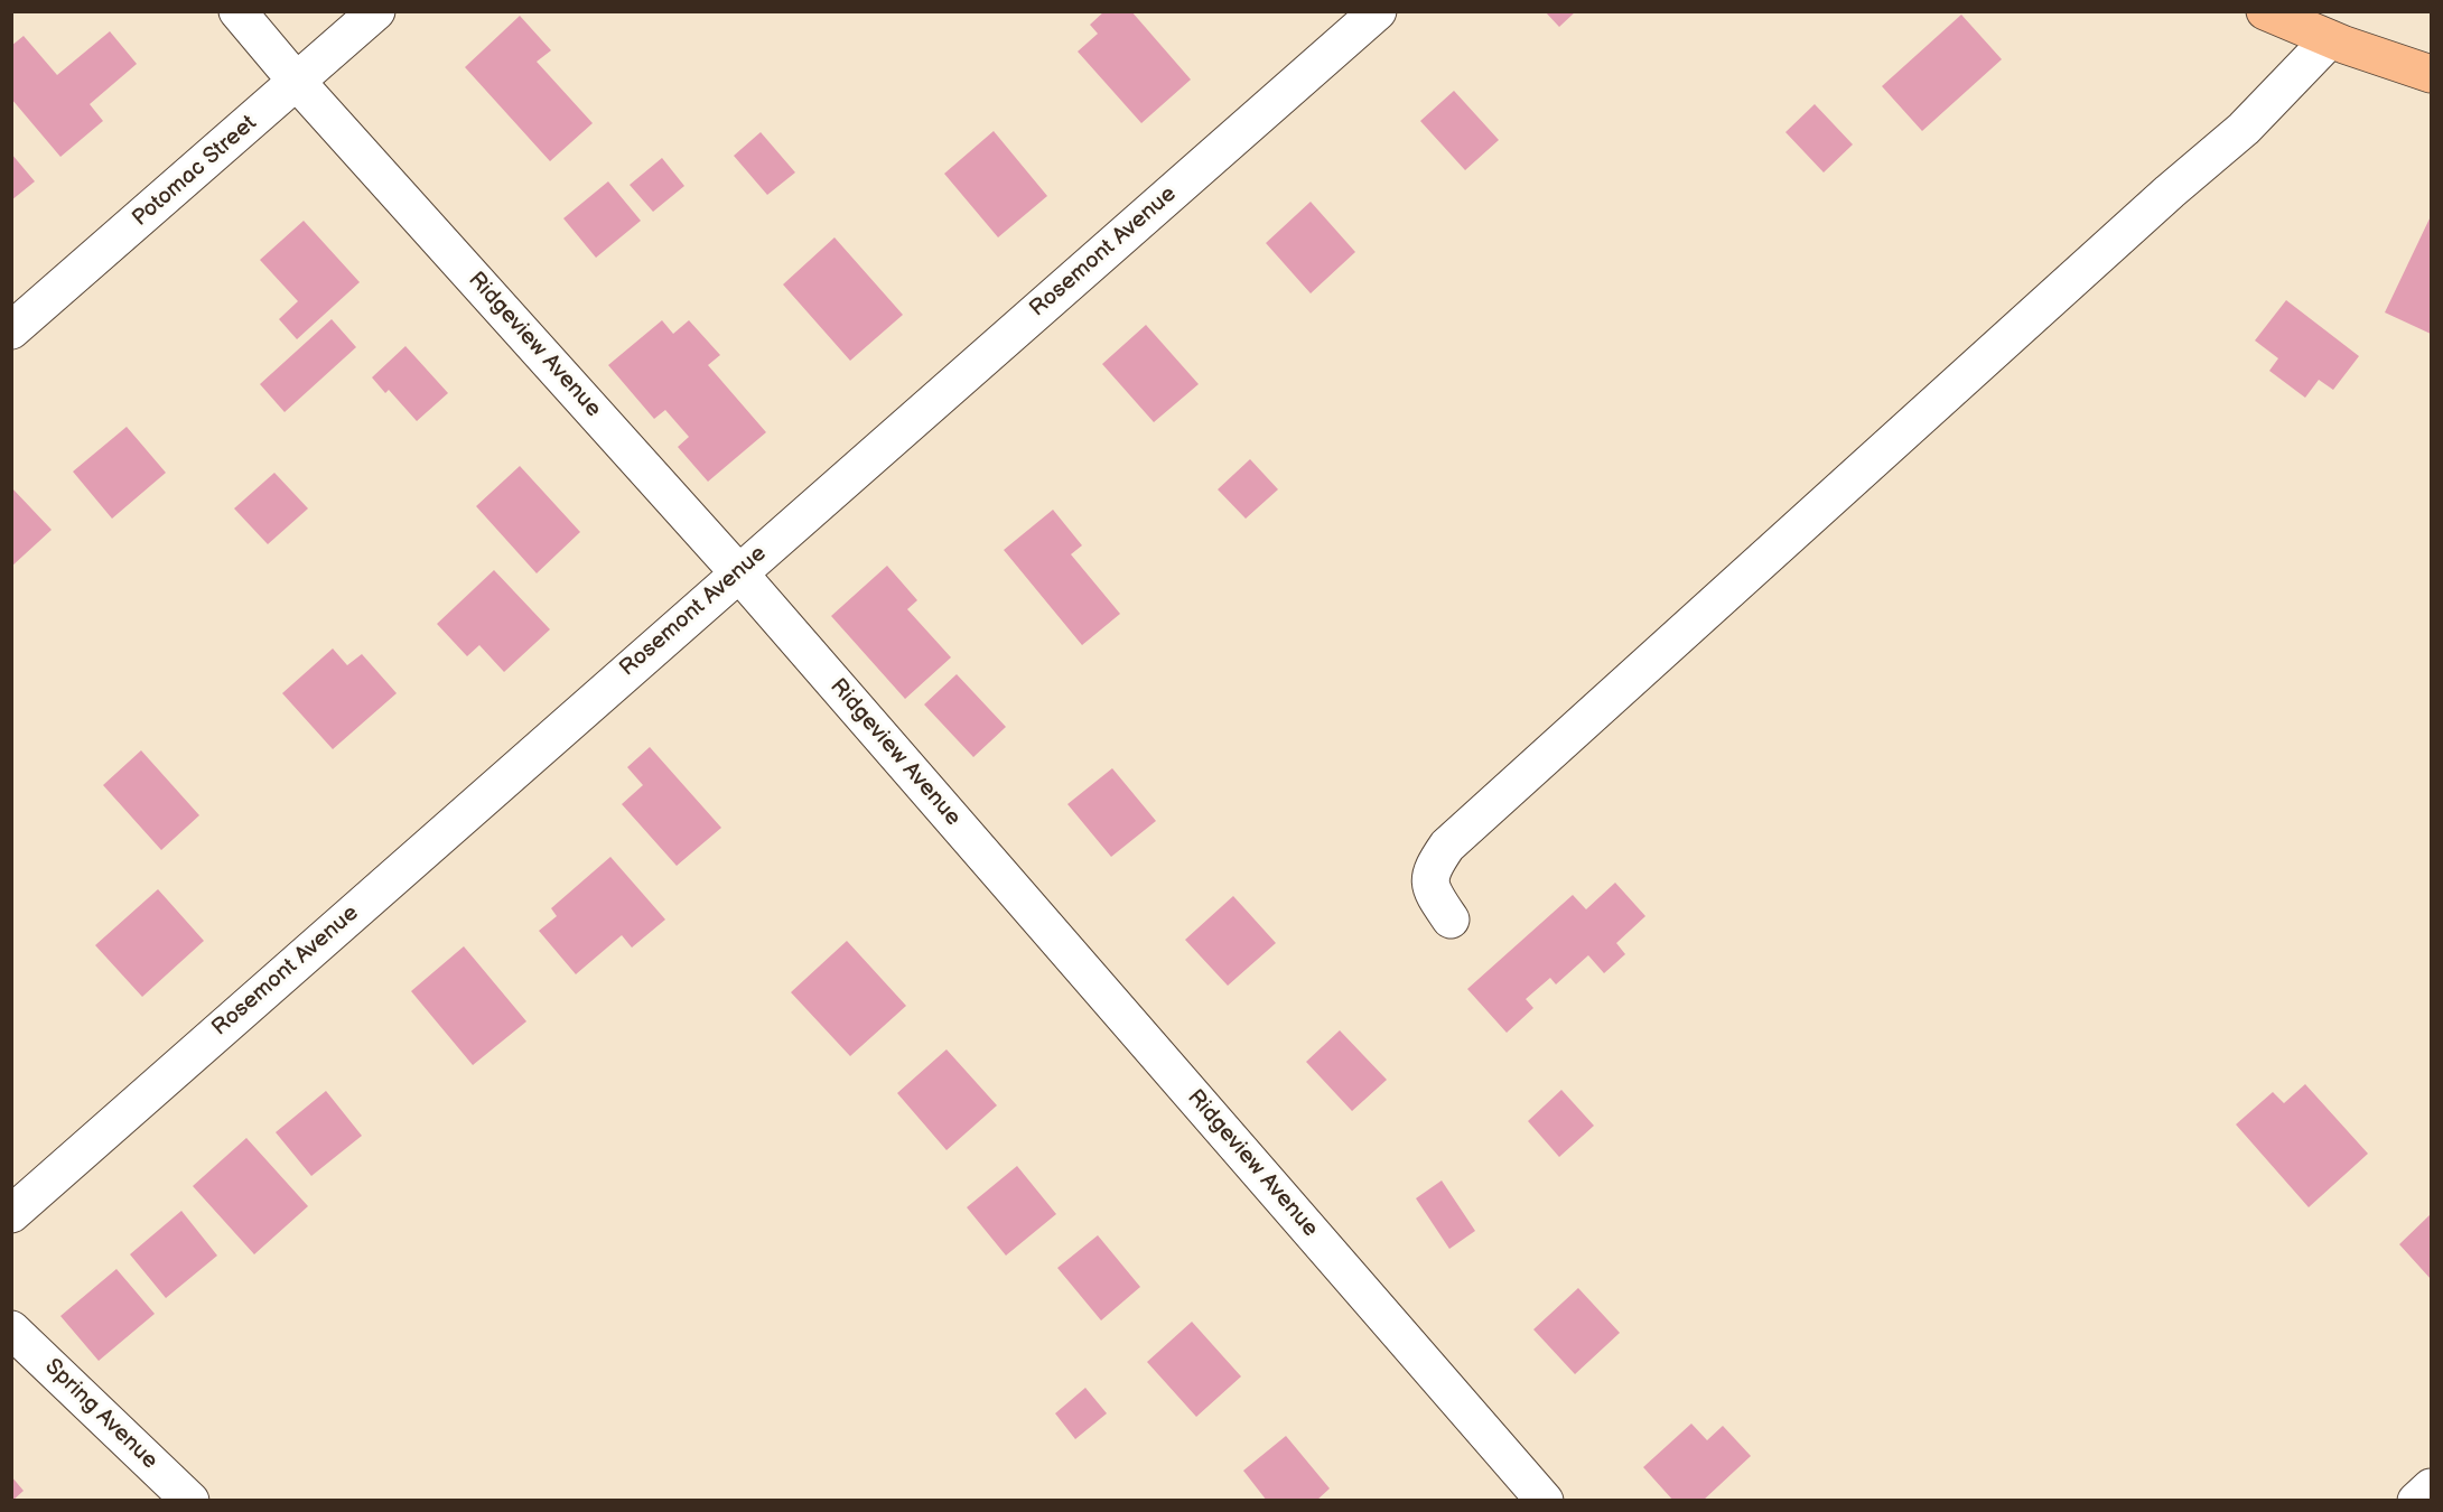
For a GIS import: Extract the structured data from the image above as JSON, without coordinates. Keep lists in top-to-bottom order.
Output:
{
  "streets": {
    "street": [
      "Potomac Street",
      "Rosemont Avenue",
      "Ridgeview Avenue",
      "Spring Avenue"
    ]
  },
  "crossings": [
    ["Potomac Street", "Ridgeview Avenue"],
    ["Rosemont Avenue", "Ridgeview Avenue"]
  ]
}
